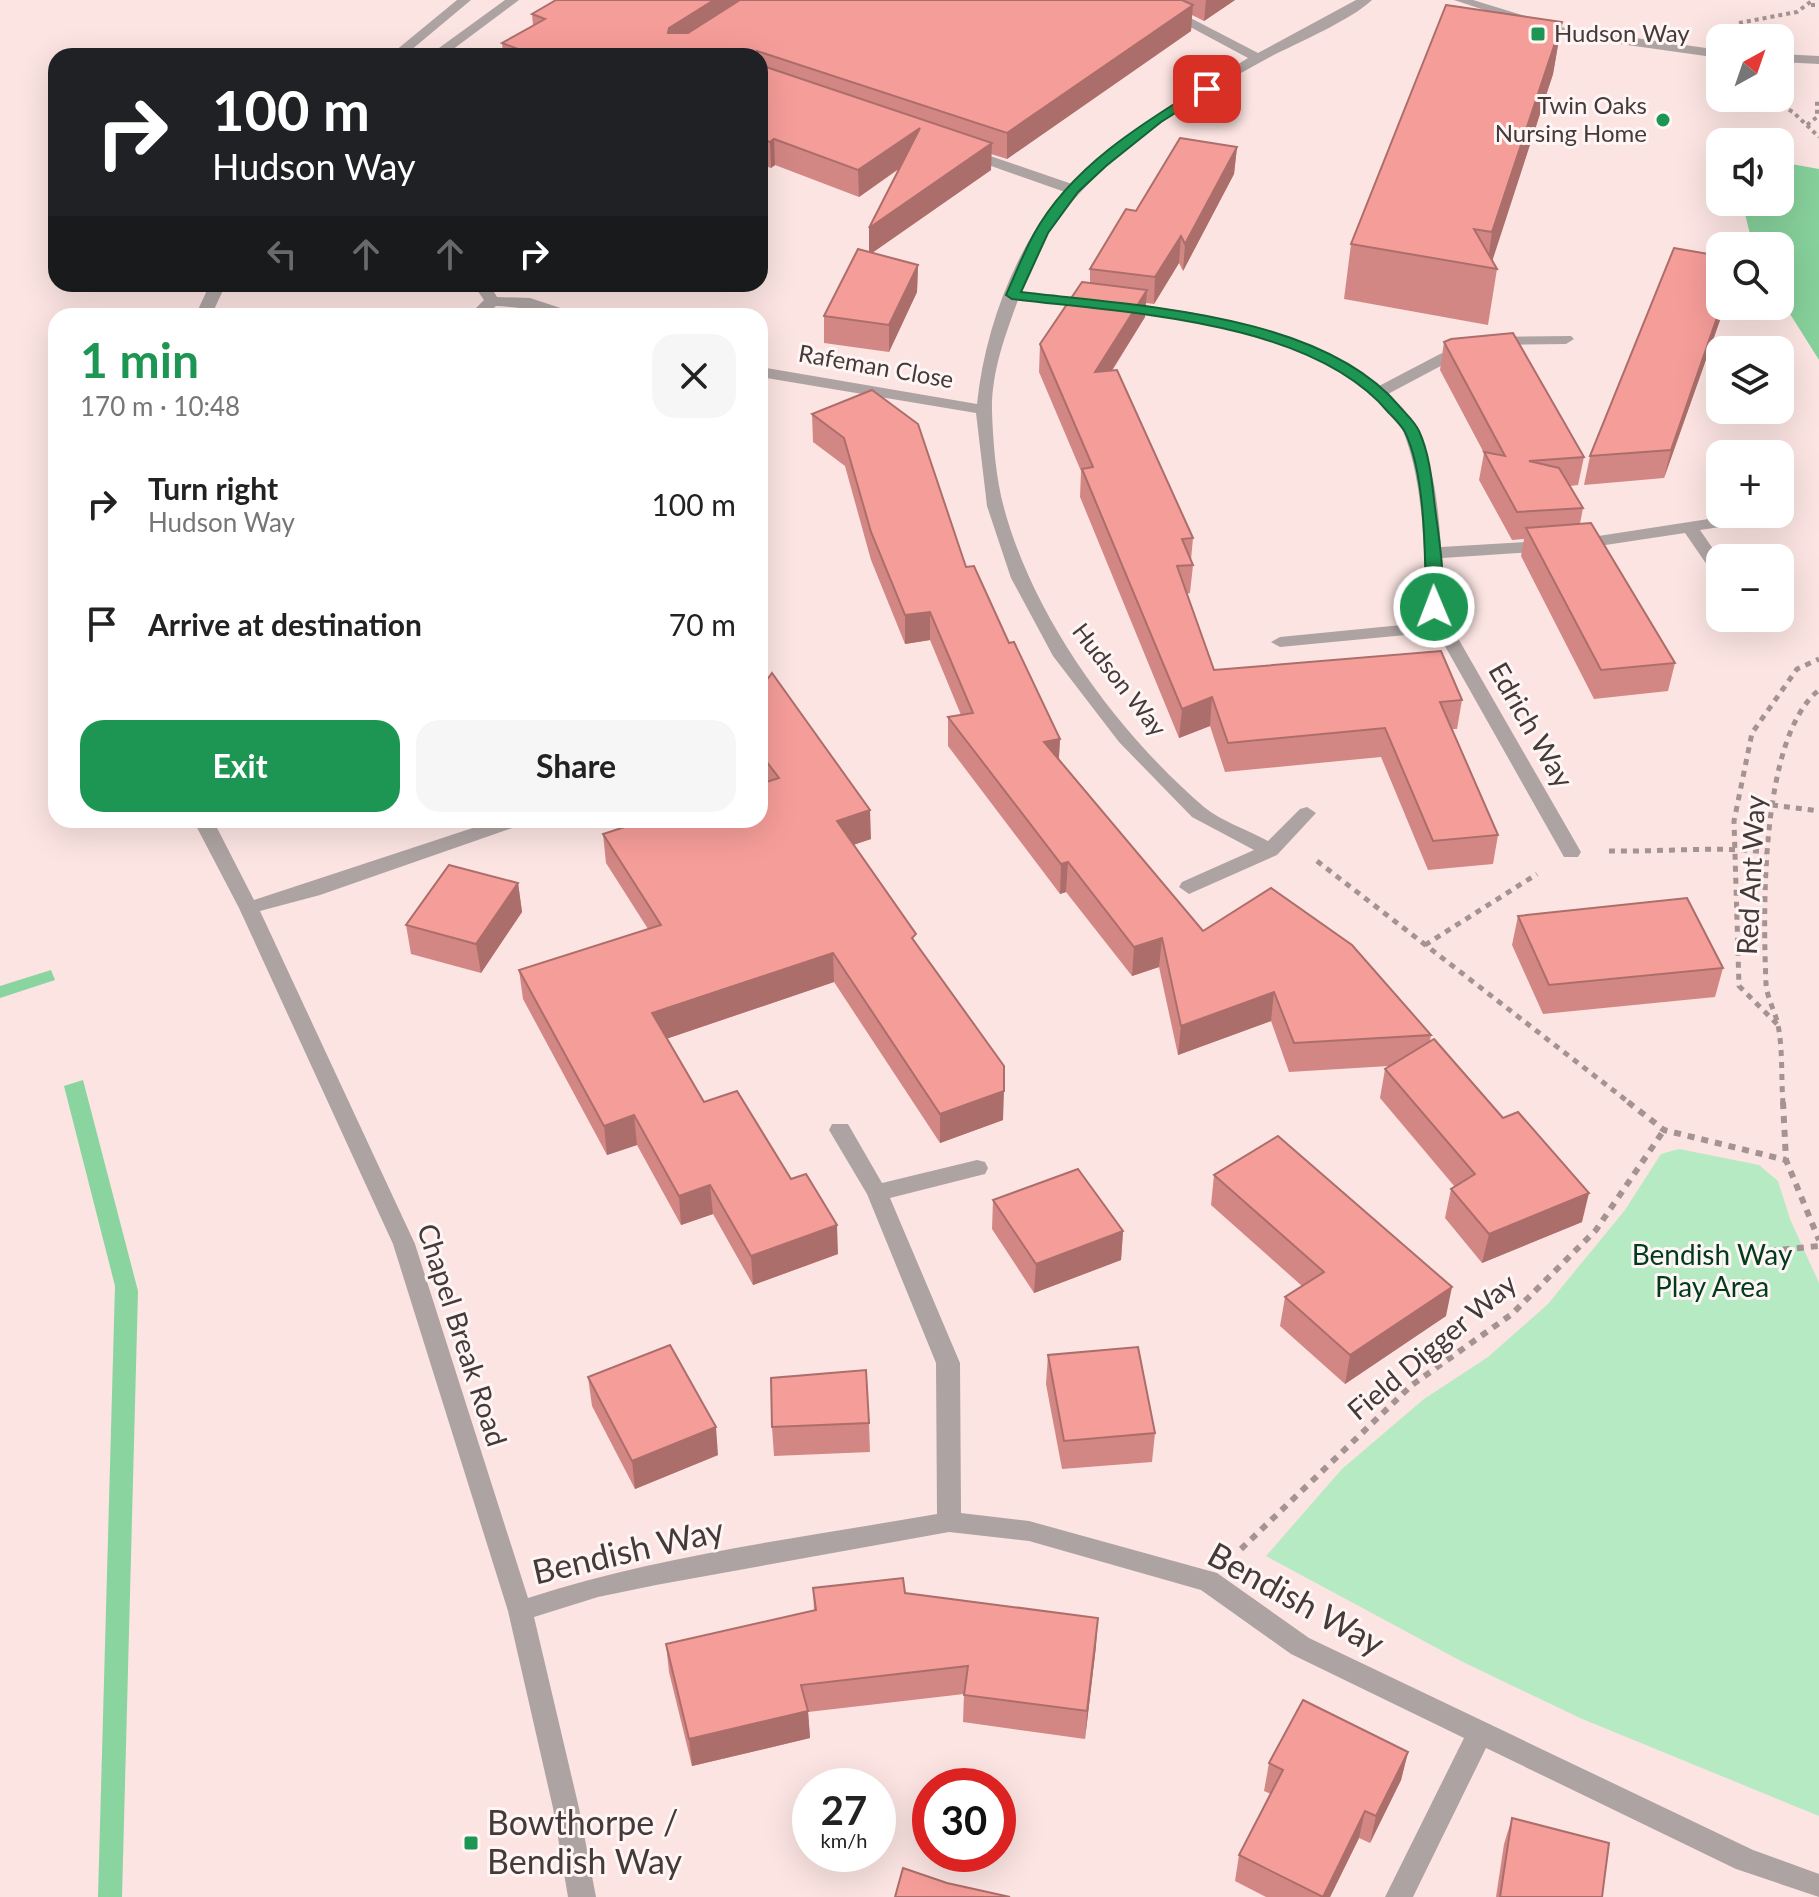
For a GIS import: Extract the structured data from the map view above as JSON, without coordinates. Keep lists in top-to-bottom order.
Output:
{
  "streets": {
    "street": [
      "Rafeman Close",
      "Hudson Way",
      "Edrich Way",
      "Chapel Break Road",
      "Bendish Way"
    ],
    "path": ["Red Ant Way", "Field Digger Way"]
  },
  "crossings": [
    ["Rafeman Close", "Hudson Way"],
    ["Hudson Way", "Edrich Way"],
    ["Chapel Break Road", "Bendish Way"],
    ["Field Digger Way", "Bendish Way"]
  ],
  "parks": ["Bendish Way Play Area"],
  "places": {
    "transit": ["Hudson Way", "Bowthorpe / Bendish Way"],
    "other": ["Twin Oaks Nursing Home"]
  },
  "north": "top right",
  "page": {
    "map_buttons": ["+", "−"],
    "turn": ["100 m", "Hudson Way"],
    "heading": ["1 min", "170 m · 10:48"],
    "list": [
      {
        "name": "Turn right",
        "note": "Hudson Way",
        "value": "100 m"
      },
      {
        "name": "Arrive at destination",
        "value": "70 m"
      }
    ],
    "buttons": ["Exit", "Share"],
    "speed": "27 km/h",
    "limit": "30"
  }
}
